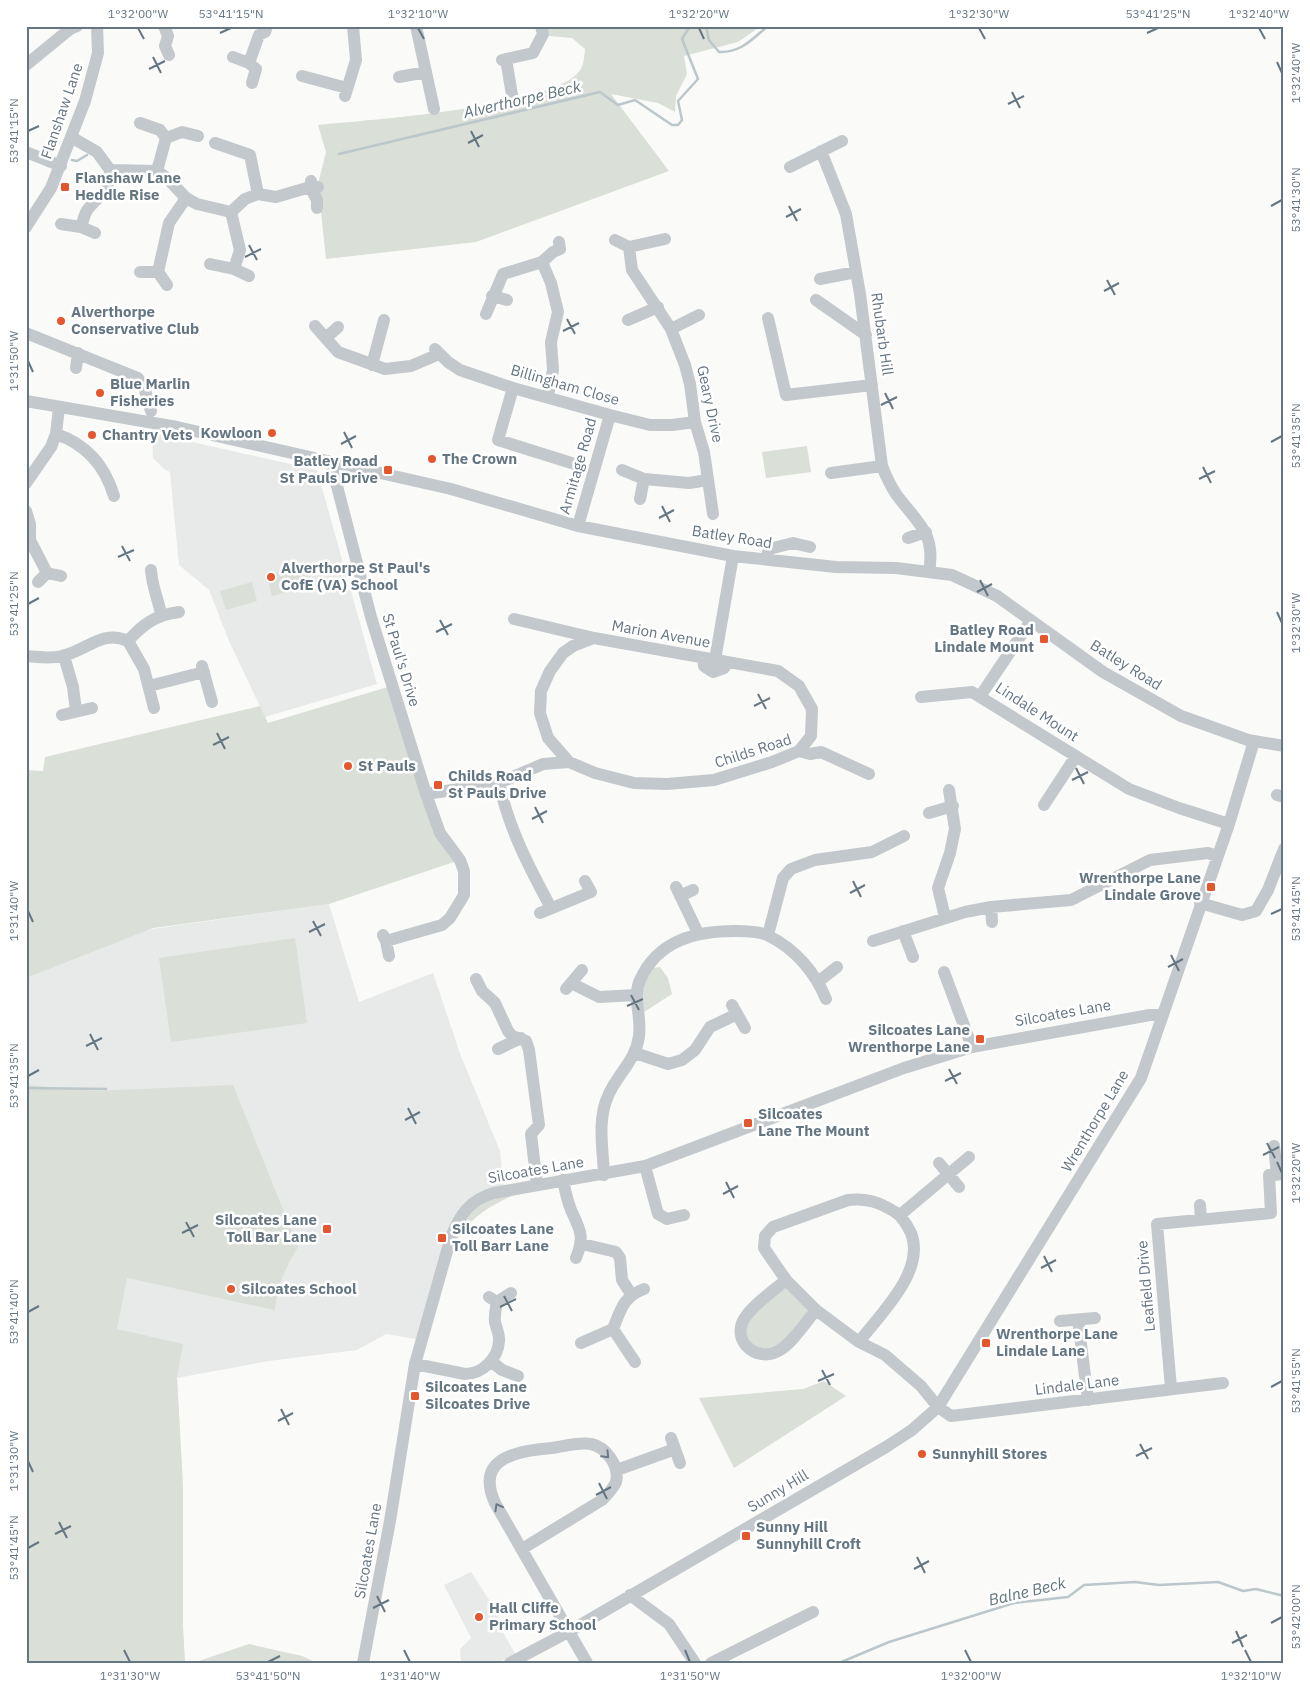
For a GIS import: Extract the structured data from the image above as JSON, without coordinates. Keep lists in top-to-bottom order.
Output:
{
  "streets": {
    "street": [
      "Flanshaw Lane",
      "Rhubarb Hill",
      "Billingham Close",
      "Geary Drive",
      "Armitage Road",
      "Batley Road",
      "Marion Avenue",
      "St Paul's Drive",
      "Lindale Mount",
      "Childs Road",
      "Silcoates Lane",
      "Wrenthorpe Lane",
      "Leafield Drive",
      "Lindale Lane",
      "Sunny Hill"
    ]
  },
  "crossings": [
    ["Rhubarb Hill", "Batley Road"],
    ["Billingham Close", "Geary Drive"],
    ["Billingham Close", "Armitage Road"],
    ["Armitage Road", "Batley Road"],
    ["Batley Road", "St Paul's Drive"],
    ["Batley Road", "Lindale Mount"],
    ["Batley Road", "Wrenthorpe Lane"],
    ["Marion Avenue", "Childs Road"],
    ["Lindale Mount", "Wrenthorpe Lane"],
    ["Silcoates Lane", "Wrenthorpe Lane"],
    ["Wrenthorpe Lane", "Lindale Lane"],
    ["Wrenthorpe Lane", "Sunny Hill"],
    ["Leafield Drive", "Lindale Lane"],
    ["Lindale Lane", "Sunny Hill"]
  ],
  "water": ["Alverthorpe Beck", "Balne Beck"],
  "places": {
    "transit": [
      "Flanshaw Lane Heddle Rise",
      "Batley Road St Pauls Drive",
      "Batley Road Lindale Mount",
      "Childs Road St Pauls Drive",
      "Wrenthorpe Lane Lindale Grove",
      "Silcoates Lane Wrenthorpe Lane",
      "Silcoates Lane The Mount",
      "Silcoates Lane Toll Bar Lane",
      "Silcoates Lane Toll Barr Lane",
      "Wrenthorpe Lane Lindale Lane",
      "Silcoates Lane Silcoates Drive",
      "Sunny Hill Sunnyhill Croft"
    ],
    "other": [
      "Alverthorpe Conservative Club",
      "Blue Marlin Fisheries",
      "Kowloon",
      "Chantry Vets",
      "The Crown",
      "Alverthorpe St Paul's CofE (VA) School",
      "St Pauls",
      "Silcoates School",
      "Sunnyhill Stores",
      "Hall Cliffe Primary School"
    ]
  },
  "coordinates": [
    "1°32'00\"W",
    "53°41'15\"N",
    "1°32'10\"W",
    "1°32'20\"W",
    "1°32'30\"W",
    "53°41'25\"N",
    "1°32'40\"W",
    "53°41'30\"N",
    "1°31'50\"W",
    "53°41'35\"N",
    "53°41'45\"N",
    "1°31'40\"W",
    "53°41'40\"N",
    "53°41'55\"N",
    "1°31'30\"W",
    "53°42'00\"N",
    "53°41'50\"N"
  ]
}
